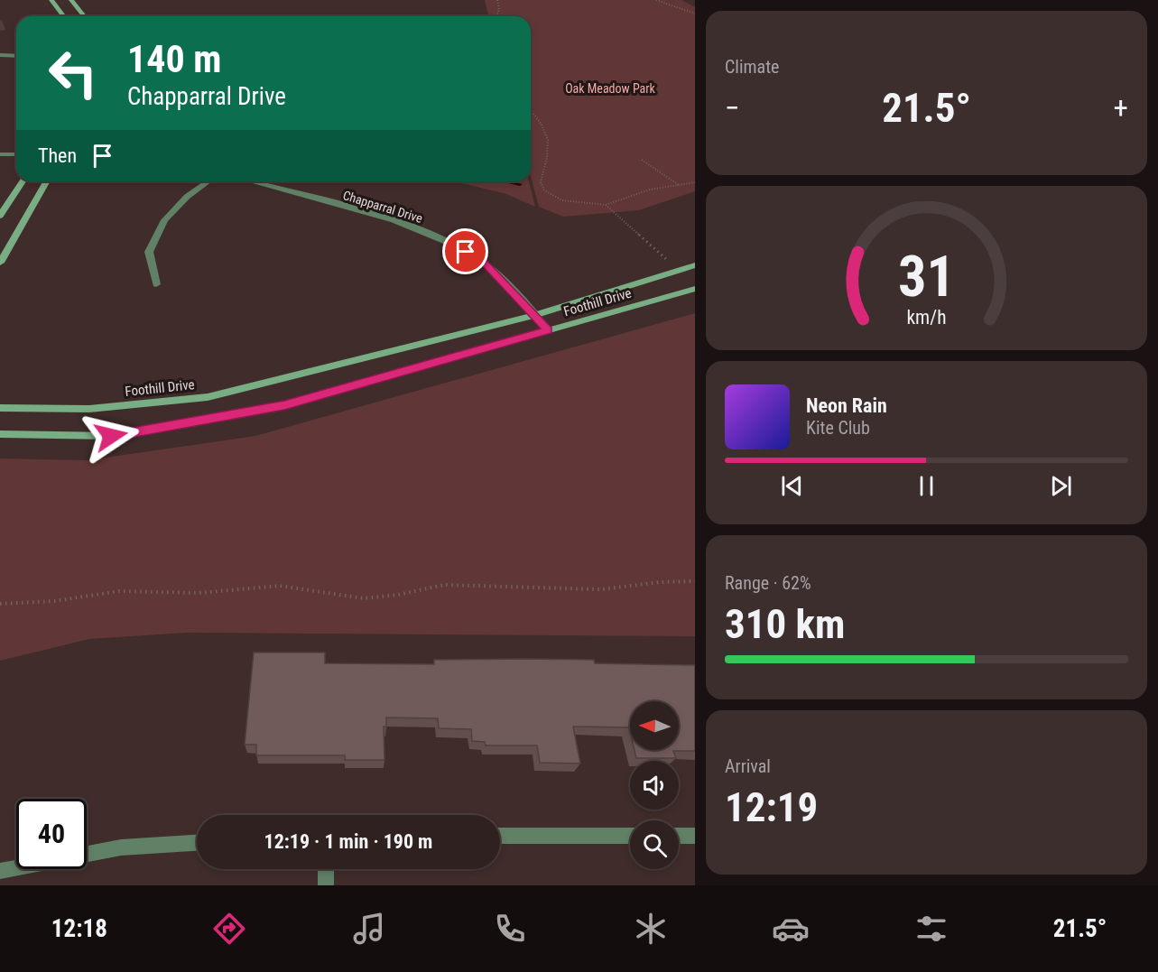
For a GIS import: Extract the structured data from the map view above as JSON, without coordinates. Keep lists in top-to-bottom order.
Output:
{
  "streets": {
    "street": ["Chapparral Drive", "Foothill Drive"]
  },
  "crossings": [
    ["Chapparral Drive", "Foothill Drive"]
  ],
  "parks": ["Oak Meadow Park"],
  "north": "left",
  "page": {
    "tile": [
      "Climate",
      ["Range · 62%", "310 km"],
      ["Arrival", "12:19"]
    ],
    "turn": ["140 m", "Chapparral Drive"],
    "heat": ["−", "21.5°", "+"],
    "then": "Then",
    "song": ["Neon Rain", "Kite Club"],
    "limit": "40",
    "trip": "12:19 · 1 min · 190 m",
    "tabs": ["12:18", "21.5°"],
    "gauge": ["31", "km/h"]
  }
}
